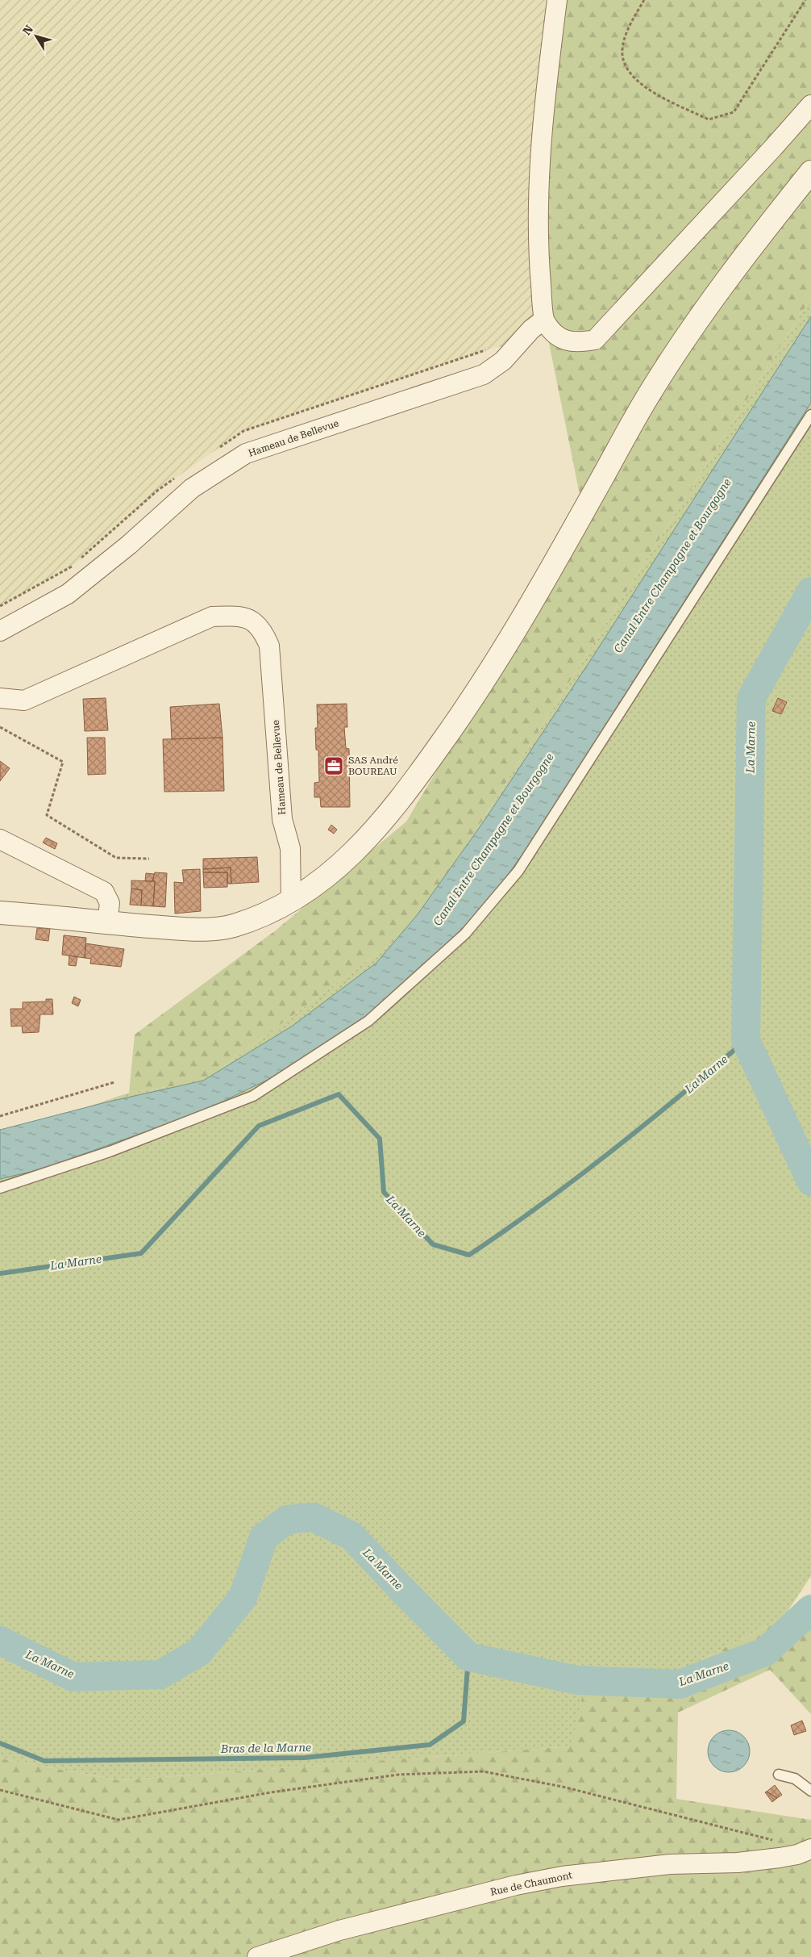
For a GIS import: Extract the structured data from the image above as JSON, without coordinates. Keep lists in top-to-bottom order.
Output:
{
  "streets": {
    "street": ["Hameau de Bellevue", "Rue de Chaumont"]
  },
  "water": ["Canal Entre Champagne et Bourgogne", "La Marne", "Bras de la Marne"],
  "places": {
    "office": ["SAS André BOUREAU"]
  },
  "north": "top left"
}
